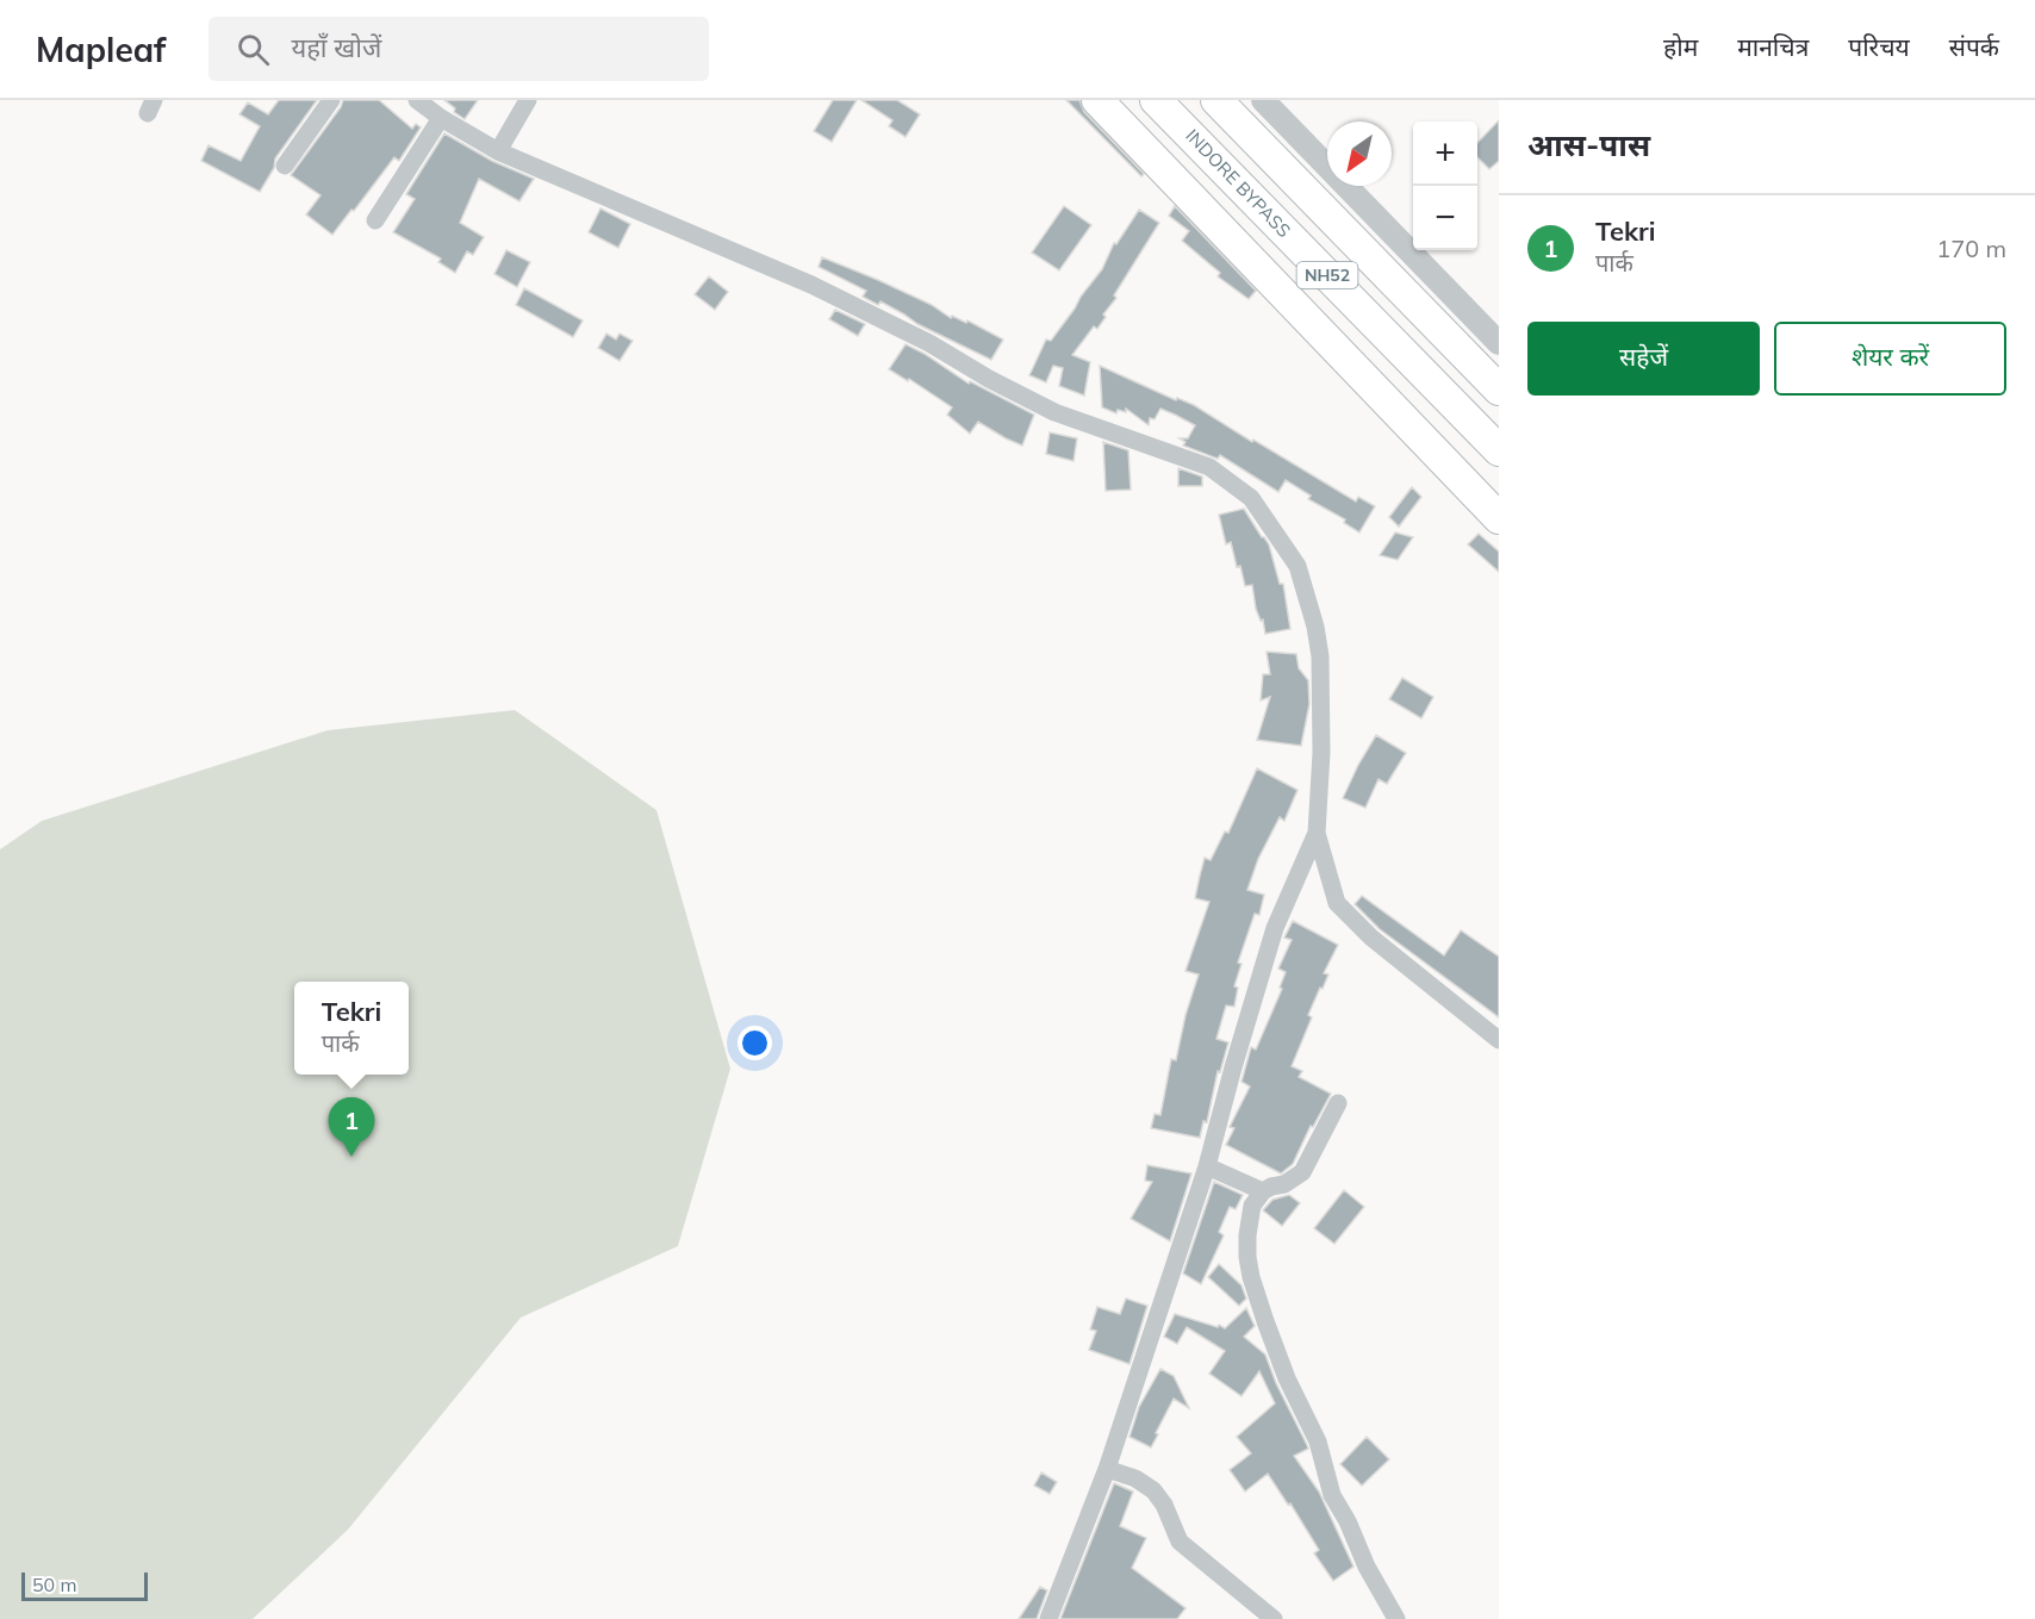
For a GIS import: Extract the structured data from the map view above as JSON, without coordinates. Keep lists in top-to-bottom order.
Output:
{
  "streets": {
    "highway": ["INDORE BYPASS", "NH52"]
  },
  "scale_bar": "50 m",
  "north": "bottom left",
  "page": {
    "header": "Mapleaf",
    "search": "यहाँ खोजें",
    "nav": [
      "होम",
      "मानचित्र",
      "परिचय",
      "संपर्क"
    ],
    "heading": "आस-पास",
    "map_buttons": ["+", "−"],
    "list": [
      {
        "mark": "1",
        "name": "Tekri",
        "note": "पार्क",
        "value": "170 m"
      }
    ],
    "buttons": ["सहेजें", "शेयर करें"],
    "popup": ["Tekri", "पार्क"],
    "pins": "1",
    "scale": "50 m"
  }
}
